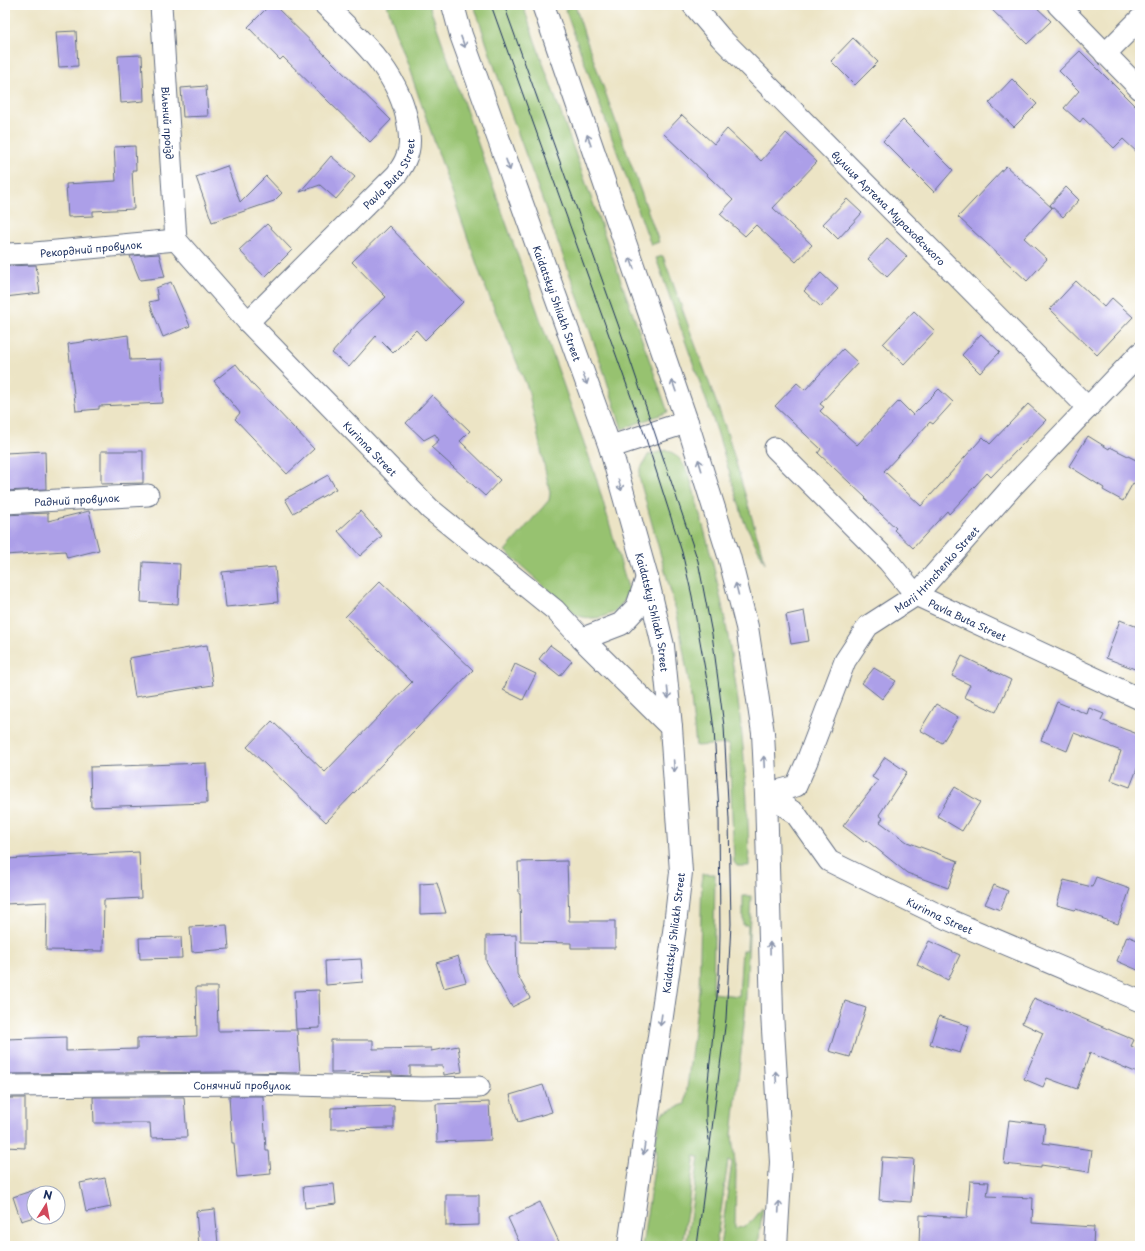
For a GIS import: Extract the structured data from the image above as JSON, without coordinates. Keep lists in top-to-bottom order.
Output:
{
  "streets": {
    "highway": ["Kaidatskyi Shliakh Street"],
    "street": [
      "Вільний проїзд",
      "Pavla Buta Street",
      "вулиця Артема Мураховського",
      "Рекордний провулок",
      "Kurinna Street",
      "Радний провулок",
      "Marii Hrinchenko Street",
      "Сонячний провулок"
    ]
  },
  "crossings": [
    ["Вільний проїзд", "Рекордний провулок"],
    ["Вільний проїзд", "Kurinna Street"],
    ["Pavla Buta Street", "Kurinna Street"],
    ["Pavla Buta Street", "Marii Hrinchenko Street"],
    ["вулиця Артема Мураховського", "Marii Hrinchenko Street"],
    ["Рекордний провулок", "Kurinna Street"],
    ["Kurinna Street", "Marii Hrinchenko Street"]
  ],
  "north": "top"
}
